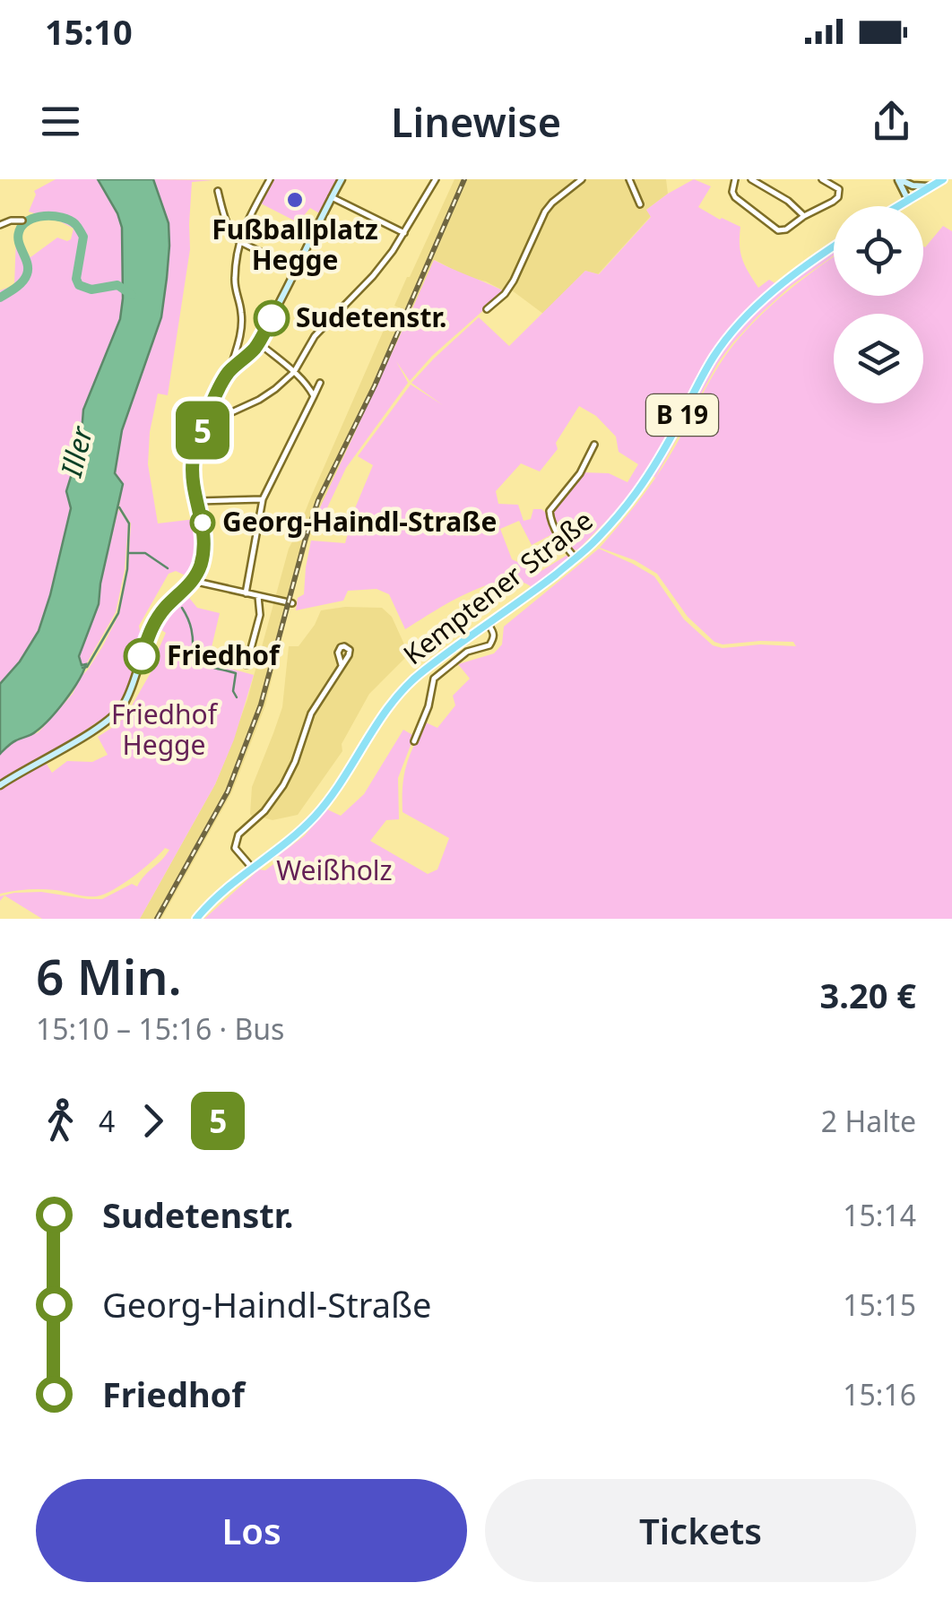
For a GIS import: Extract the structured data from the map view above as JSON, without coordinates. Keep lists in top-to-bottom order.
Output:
{
  "streets": {
    "main road": ["B 19", "Kemptener Straße"]
  },
  "crossings": [
    ["B 19", "Kemptener Straße"]
  ],
  "water": ["Iller"],
  "parks": ["Friedhof Hegge", "Weißholz"],
  "places": [
    "Fußballplatz Hegge",
    "Sudetenstr.",
    "Georg-Haindl-Straße",
    "Friedhof"
  ],
  "lines": ["bus line 5"],
  "page": {
    "status": "15:10",
    "header": "Linewise",
    "on_map": "5",
    "heading": ["6 Min.", "15:10 – 15:16 · Bus", "3.20 €"],
    "legs": ["4", "5", "2 Halte"],
    "list": [
      {
        "name": "Sudetenstr.",
        "value": "15:14"
      },
      {
        "name": "Georg-Haindl-Straße",
        "value": "15:15"
      },
      {
        "name": "Friedhof",
        "value": "15:16"
      }
    ],
    "buttons": ["Los", "Tickets"]
  }
}
